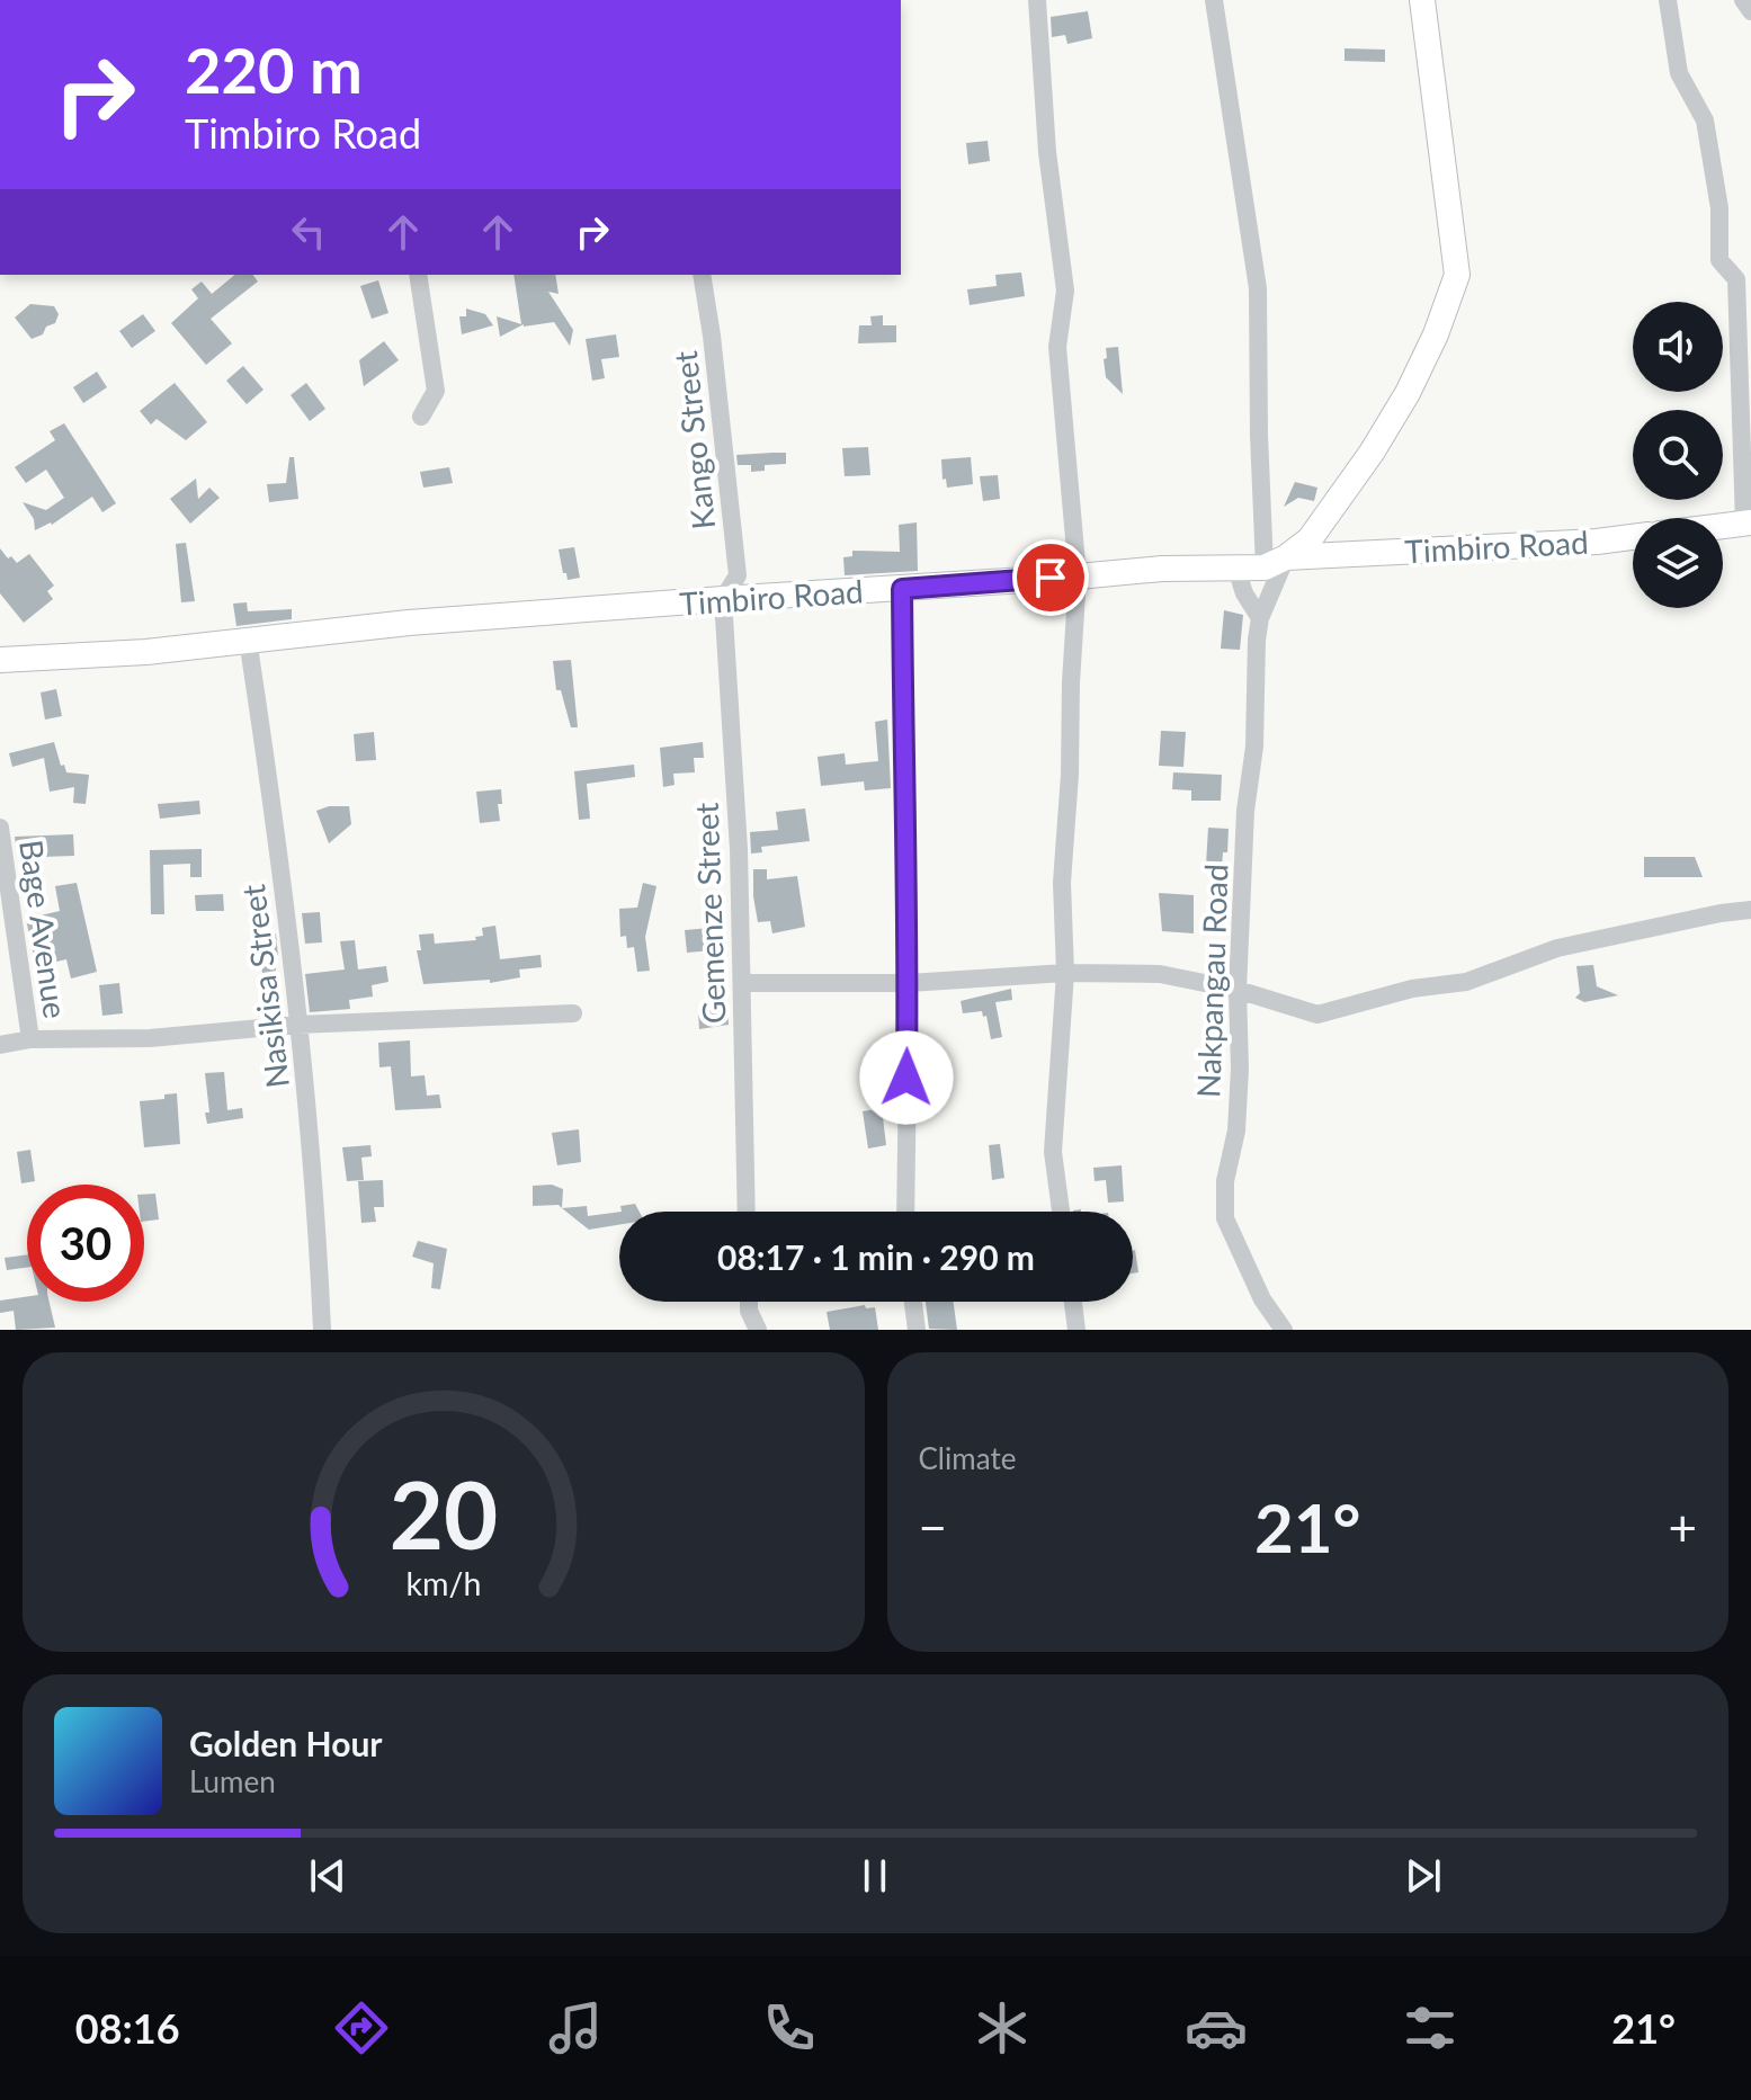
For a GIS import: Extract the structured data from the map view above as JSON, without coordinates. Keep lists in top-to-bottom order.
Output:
{
  "streets": {
    "main road": ["Timbiro Road"],
    "street": [
      "Kango Street",
      "Gemenze Street",
      "Bage Avenue",
      "Nakpangau Road",
      "Nasikisa Street"
    ]
  },
  "crossings": [
    ["Kango Street", "Timbiro Road"],
    ["Kango Street", "Gemenze Street"],
    ["Timbiro Road", "Gemenze Street"],
    ["Timbiro Road", "Nakpangau Road"],
    ["Timbiro Road", "Nasikisa Street"]
  ],
  "page": {
    "turn": ["220 m", "Timbiro Road"],
    "limit": "30",
    "trip": "08:17 · 1 min · 290 m",
    "tile": "Climate",
    "heat": ["−", "21°", "+"],
    "song": ["Golden Hour", "Lumen"],
    "tabs": ["08:16", "21°"],
    "gauge": ["20", "km/h"]
  }
}
